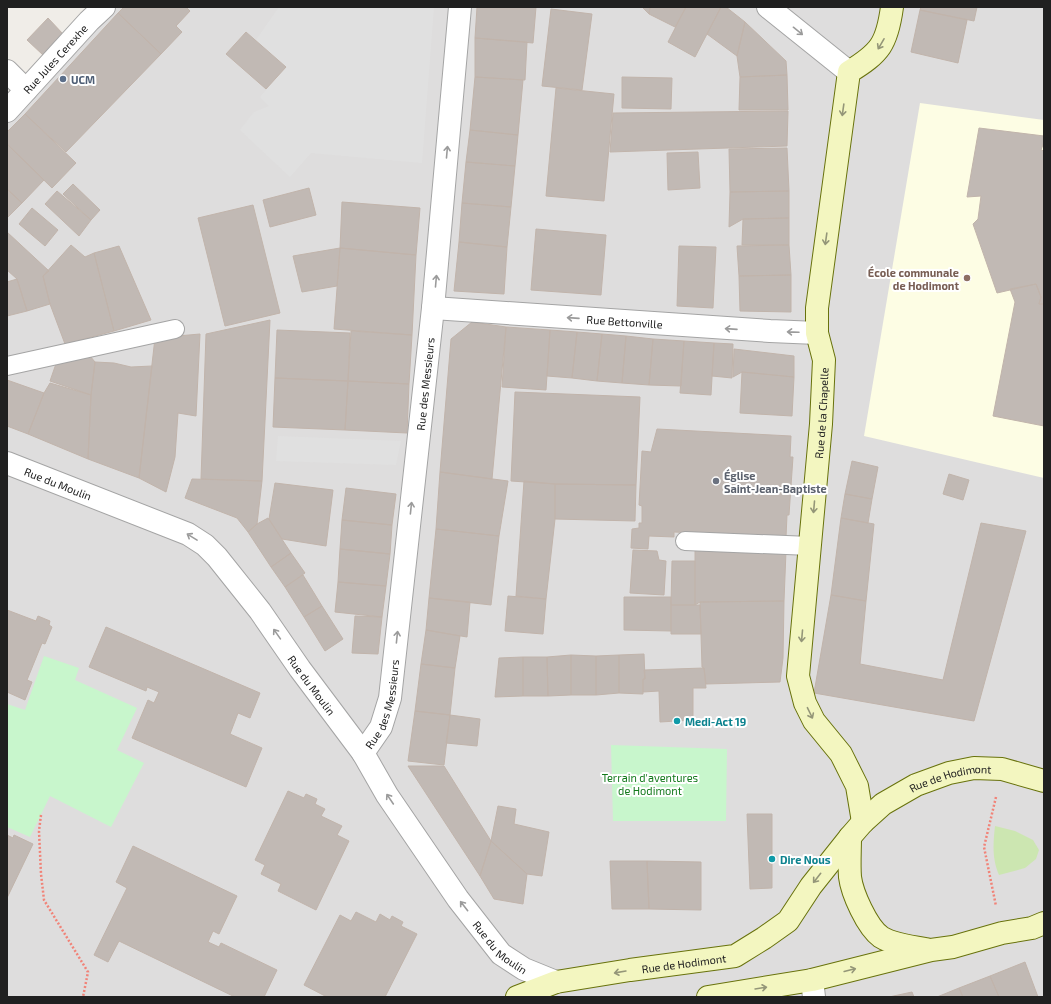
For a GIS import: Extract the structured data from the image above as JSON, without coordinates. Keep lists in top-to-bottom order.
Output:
{
  "streets": {
    "main road": ["Rue de la Chapelle", "Rue de Hodimont"],
    "street": [
      "Rue Jules Cerexhe",
      "Rue Bettonville",
      "Rue des Messieurs",
      "Rue du Moulin"
    ]
  },
  "crossings": [
    ["Rue Bettonville", "Rue des Messieurs"],
    ["Rue Bettonville", "Rue de la Chapelle"],
    ["Rue des Messieurs", "Rue du Moulin"],
    ["Rue de la Chapelle", "Rue de Hodimont"],
    ["Rue du Moulin", "Rue de Hodimont"]
  ],
  "one_way": [
    "Rue Bettonville",
    "Rue des Messieurs",
    "Rue de la Chapelle",
    "Rue du Moulin"
  ],
  "parks": ["Terrain d'aventures de Hodimont"],
  "places": [
    "UCM",
    "École communale de Hodimont",
    "Église Saint-Jean-Baptiste",
    "Medi-Act 19",
    "Dire Nous"
  ]
}
